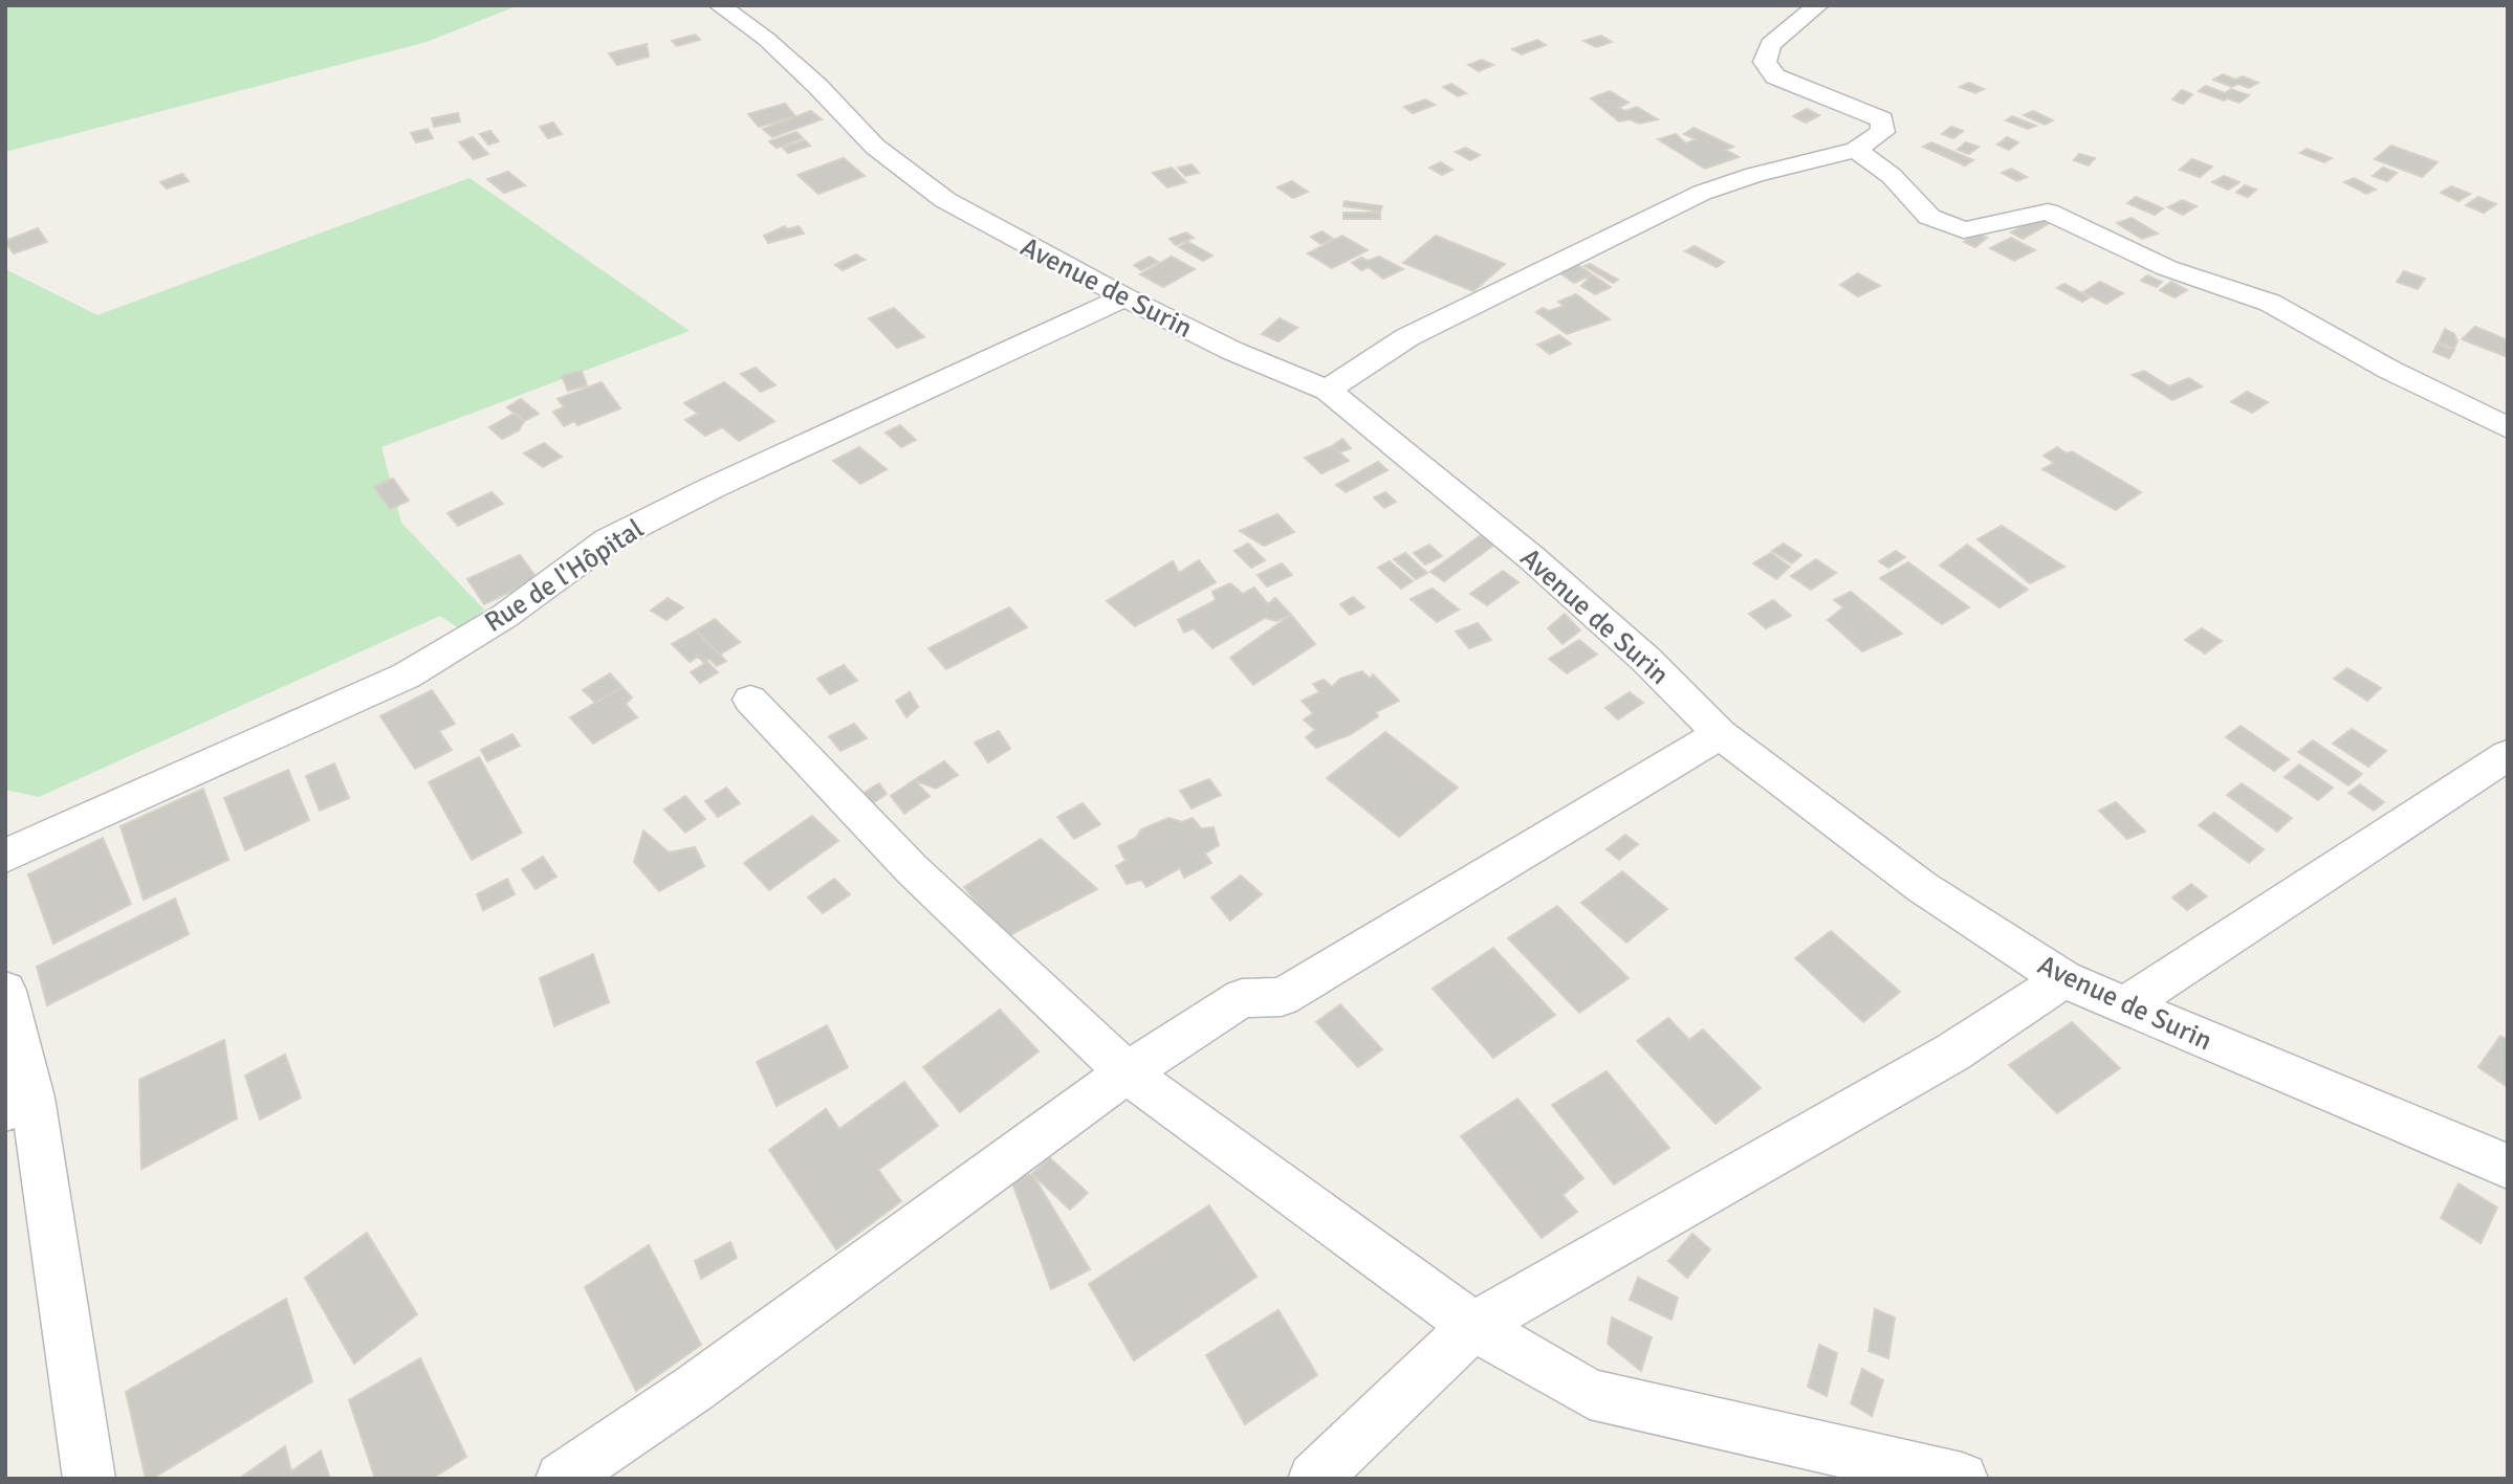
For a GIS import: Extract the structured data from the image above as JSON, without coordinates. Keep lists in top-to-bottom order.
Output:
{
  "streets": {
    "street": ["Avenue de Surin", "Rue de l'Hôpital"]
  },
  "crossings": [
    ["Avenue de Surin", "Rue de l'Hôpital"]
  ]
}
